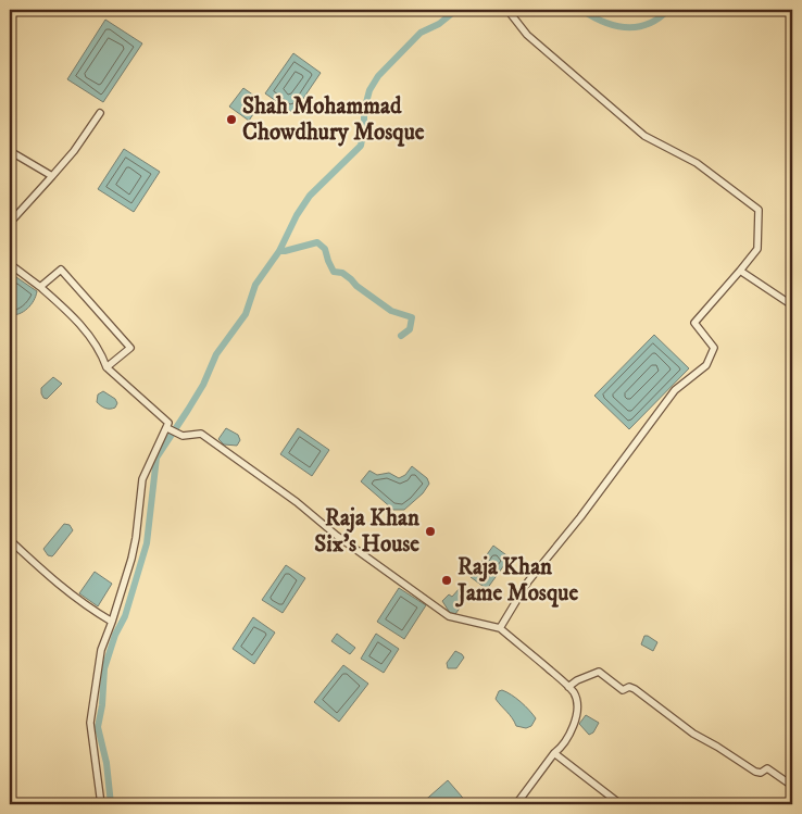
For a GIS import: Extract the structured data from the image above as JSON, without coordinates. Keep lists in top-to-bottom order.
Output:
{
  "places": ["Shah Mohammad Chowdhury Mosque", "Raja Khan Six's House", "Raja Khan Jame Mosque"]
}
